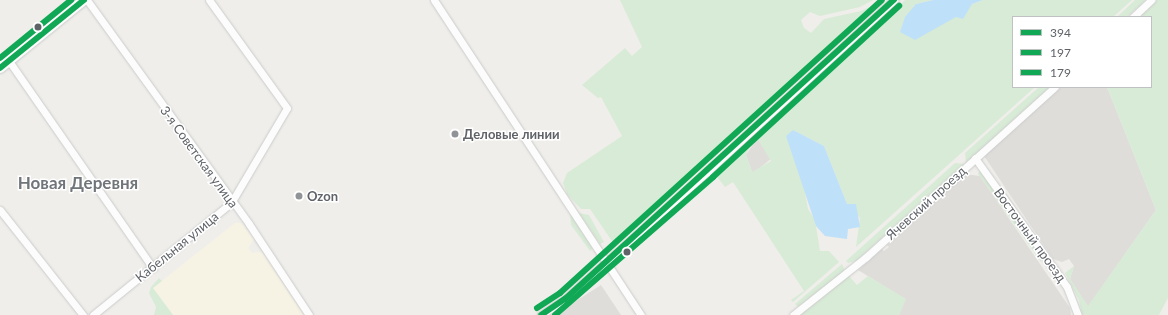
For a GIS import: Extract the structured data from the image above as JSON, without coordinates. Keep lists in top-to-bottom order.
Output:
{
  "streets": {
    "street": [
      "3-я Советская улица",
      "Ячевский проезд",
      "Восточный проезд",
      "Кабельная улица"
    ]
  },
  "crossings": [
    ["3-я Советская улица", "Кабельная улица"],
    ["Ячевский проезд", "Восточный проезд"]
  ],
  "districts": ["Новая Деревня"],
  "places": ["Деловые линии", "Ozon"],
  "lines": ["transit line 394", "transit line 179", "transit line 197"],
  "legend": ["394", "197", "179"]
}
